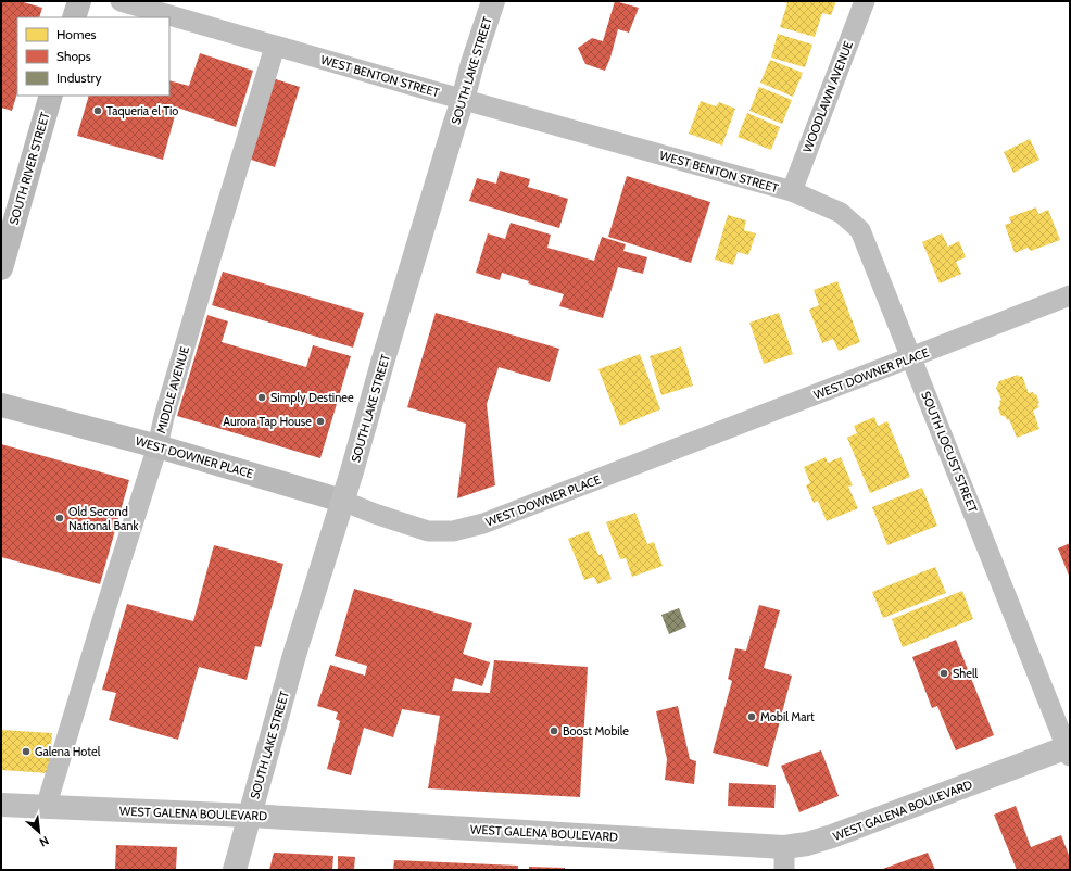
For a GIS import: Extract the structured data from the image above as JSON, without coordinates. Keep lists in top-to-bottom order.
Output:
{
  "streets": {
    "main road": ["SOUTH LAKE STREET", "WEST GALENA BOULEVARD"],
    "street": [
      "WEST BENTON STREET",
      "WOODLAWN AVENUE",
      "SOUTH RIVER STREET",
      "WEST DOWNER PLACE",
      "MIDDLE AVENUE",
      "SOUTH LOCUST STREET"
    ]
  },
  "crossings": [
    ["SOUTH LAKE STREET", "WEST BENTON STREET"],
    ["SOUTH LAKE STREET", "WEST DOWNER PLACE"],
    ["SOUTH LAKE STREET", "WEST GALENA BOULEVARD"],
    ["WEST BENTON STREET", "WOODLAWN AVENUE"],
    ["WEST BENTON STREET", "MIDDLE AVENUE"],
    ["WEST BENTON STREET", "SOUTH LOCUST STREET"],
    ["WOODLAWN AVENUE", "SOUTH LOCUST STREET"],
    ["WEST DOWNER PLACE", "MIDDLE AVENUE"],
    ["WEST DOWNER PLACE", "SOUTH LOCUST STREET"],
    ["MIDDLE AVENUE", "WEST GALENA BOULEVARD"],
    ["SOUTH LOCUST STREET", "WEST GALENA BOULEVARD"]
  ],
  "places": [
    "Taqueria el Tio",
    "Simply Destinee",
    "Aurora Tap House",
    "Old Second National Bank",
    "Shell",
    "Mobil Mart",
    "Boost Mobile",
    "Galena Hotel"
  ],
  "legend": ["Homes", "Shops", "Industry"],
  "north": "bottom right"
}
